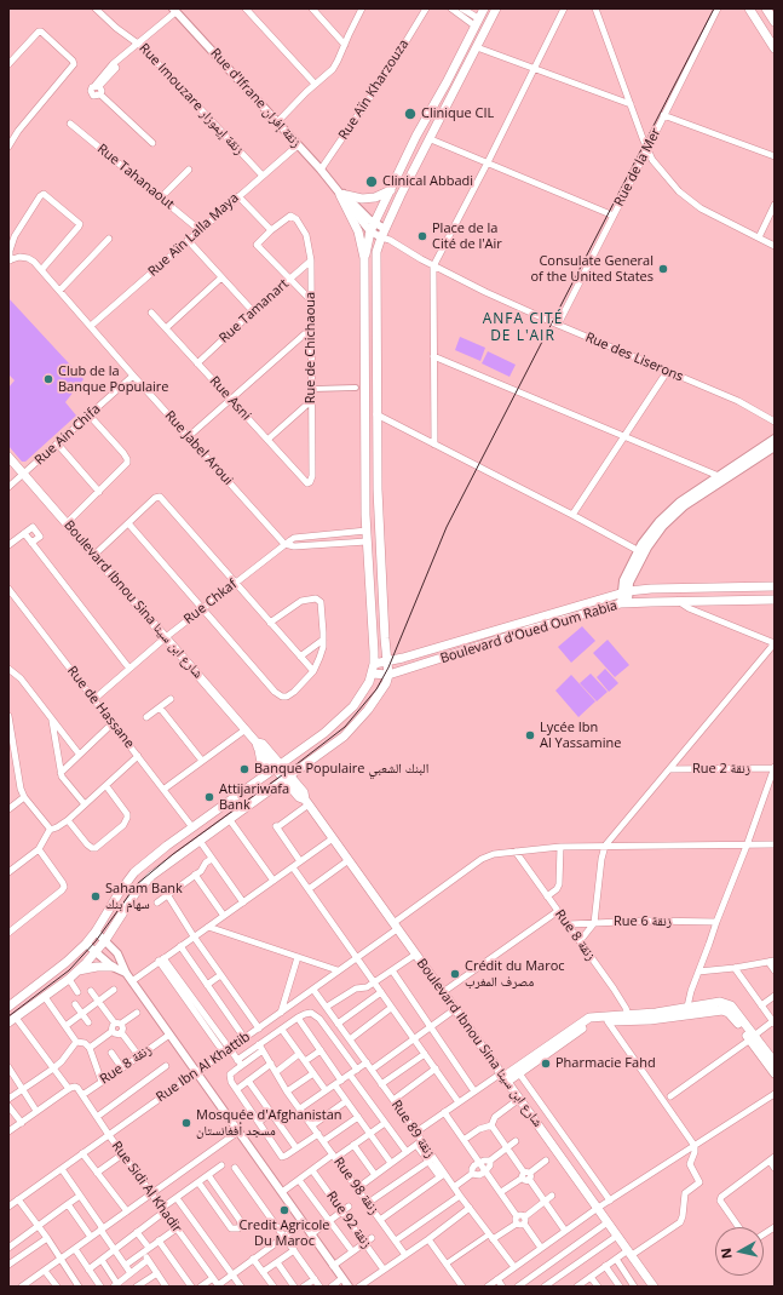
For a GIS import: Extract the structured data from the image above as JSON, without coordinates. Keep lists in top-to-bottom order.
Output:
{
  "streets": {
    "main road": ["Boulevard Ibnou Sina شارع ابن سينا", "Boulevard d'Oued Oum Rabia"],
    "street": [
      "Rue Aïn Kharzouza",
      "Rue d'Ifrane زنقة إفران",
      "Rue Imouzare زنقة إيموزار",
      "Rue de la Mer",
      "Rue Tahanaout",
      "Rue Aïn Lalla Maya",
      "Rue Tamanart",
      "Rue de Chichaoua",
      "Rue des Liserons",
      "Rue Asni",
      "Rue Ain Chifa",
      "Rue Jabel Aroui",
      "Rue Chkaf",
      "Rue de Hassane",
      "Rue 2 زنقة",
      "Rue 6 زنقة",
      "Rue 8 زنقة",
      "Rue Ibn Al Khattib",
      "Rue 89 زنقة",
      "Rue 98 زنقة",
      "Rue Sidi Al Khadir",
      "Rue 92 زنقة"
    ]
  },
  "crossings": [
    ["Rue Aïn Kharzouza", "Rue d'Ifrane زنقة إفران"],
    ["Rue d'Ifrane زنقة إفران", "Rue Aïn Lalla Maya"],
    ["Rue d'Ifrane زنقة إفران", "Rue des Liserons"],
    ["Rue Imouzare زنقة إيموزار", "Rue Aïn Lalla Maya"],
    ["Rue de la Mer", "Rue des Liserons"],
    ["Rue Tahanaout", "Rue Aïn Lalla Maya"],
    ["Rue Aïn Lalla Maya", "Rue Jabel Aroui"],
    ["Rue Tamanart", "Rue de Chichaoua"],
    ["Rue Tamanart", "Rue Asni"],
    ["Rue de Chichaoua", "Rue Asni"],
    ["Rue Ain Chifa", "Rue Jabel Aroui"],
    ["Rue Ain Chifa", "Boulevard Ibnou Sina شارع ابن سينا"],
    ["Rue Jabel Aroui", "Rue Chkaf"],
    ["Boulevard Ibnou Sina شارع ابن سينا", "Rue Chkaf"],
    ["Boulevard Ibnou Sina شارع ابن سينا", "Rue Ibn Al Khattib"],
    ["Rue Chkaf", "Rue de Hassane"],
    ["Rue 6 زنقة", "Rue 8 زنقة"],
    ["Rue 8 زنقة", "Rue Ibn Al Khattib"],
    ["Rue 8 زنقة", "Rue Sidi Al Khadir"],
    ["Rue Ibn Al Khattib", "Rue 89 زنقة"],
    ["Rue Ibn Al Khattib", "Rue Sidi Al Khadir"]
  ],
  "districts": ["ANFA CITÉ DE L'AIR"],
  "places": [
    "Clinique CIL",
    "Clinical Abbadi",
    "Place de la Cité de l'Air",
    "Consulate General of the United States",
    "Club de la Banque Populaire",
    "Lycée Ibn Al Yassamine",
    "Banque Populaire البنك الشعبي",
    "Attijariwafa Bank",
    "Saham Bank سهام بنك",
    "Crédit du Maroc مصرف المغرب",
    "Pharmacie Fahd",
    "Mosquée d'Afghanistan مسجد أفغانستان",
    "Credit Agricole Du Maroc"
  ],
  "north": "left"
}
